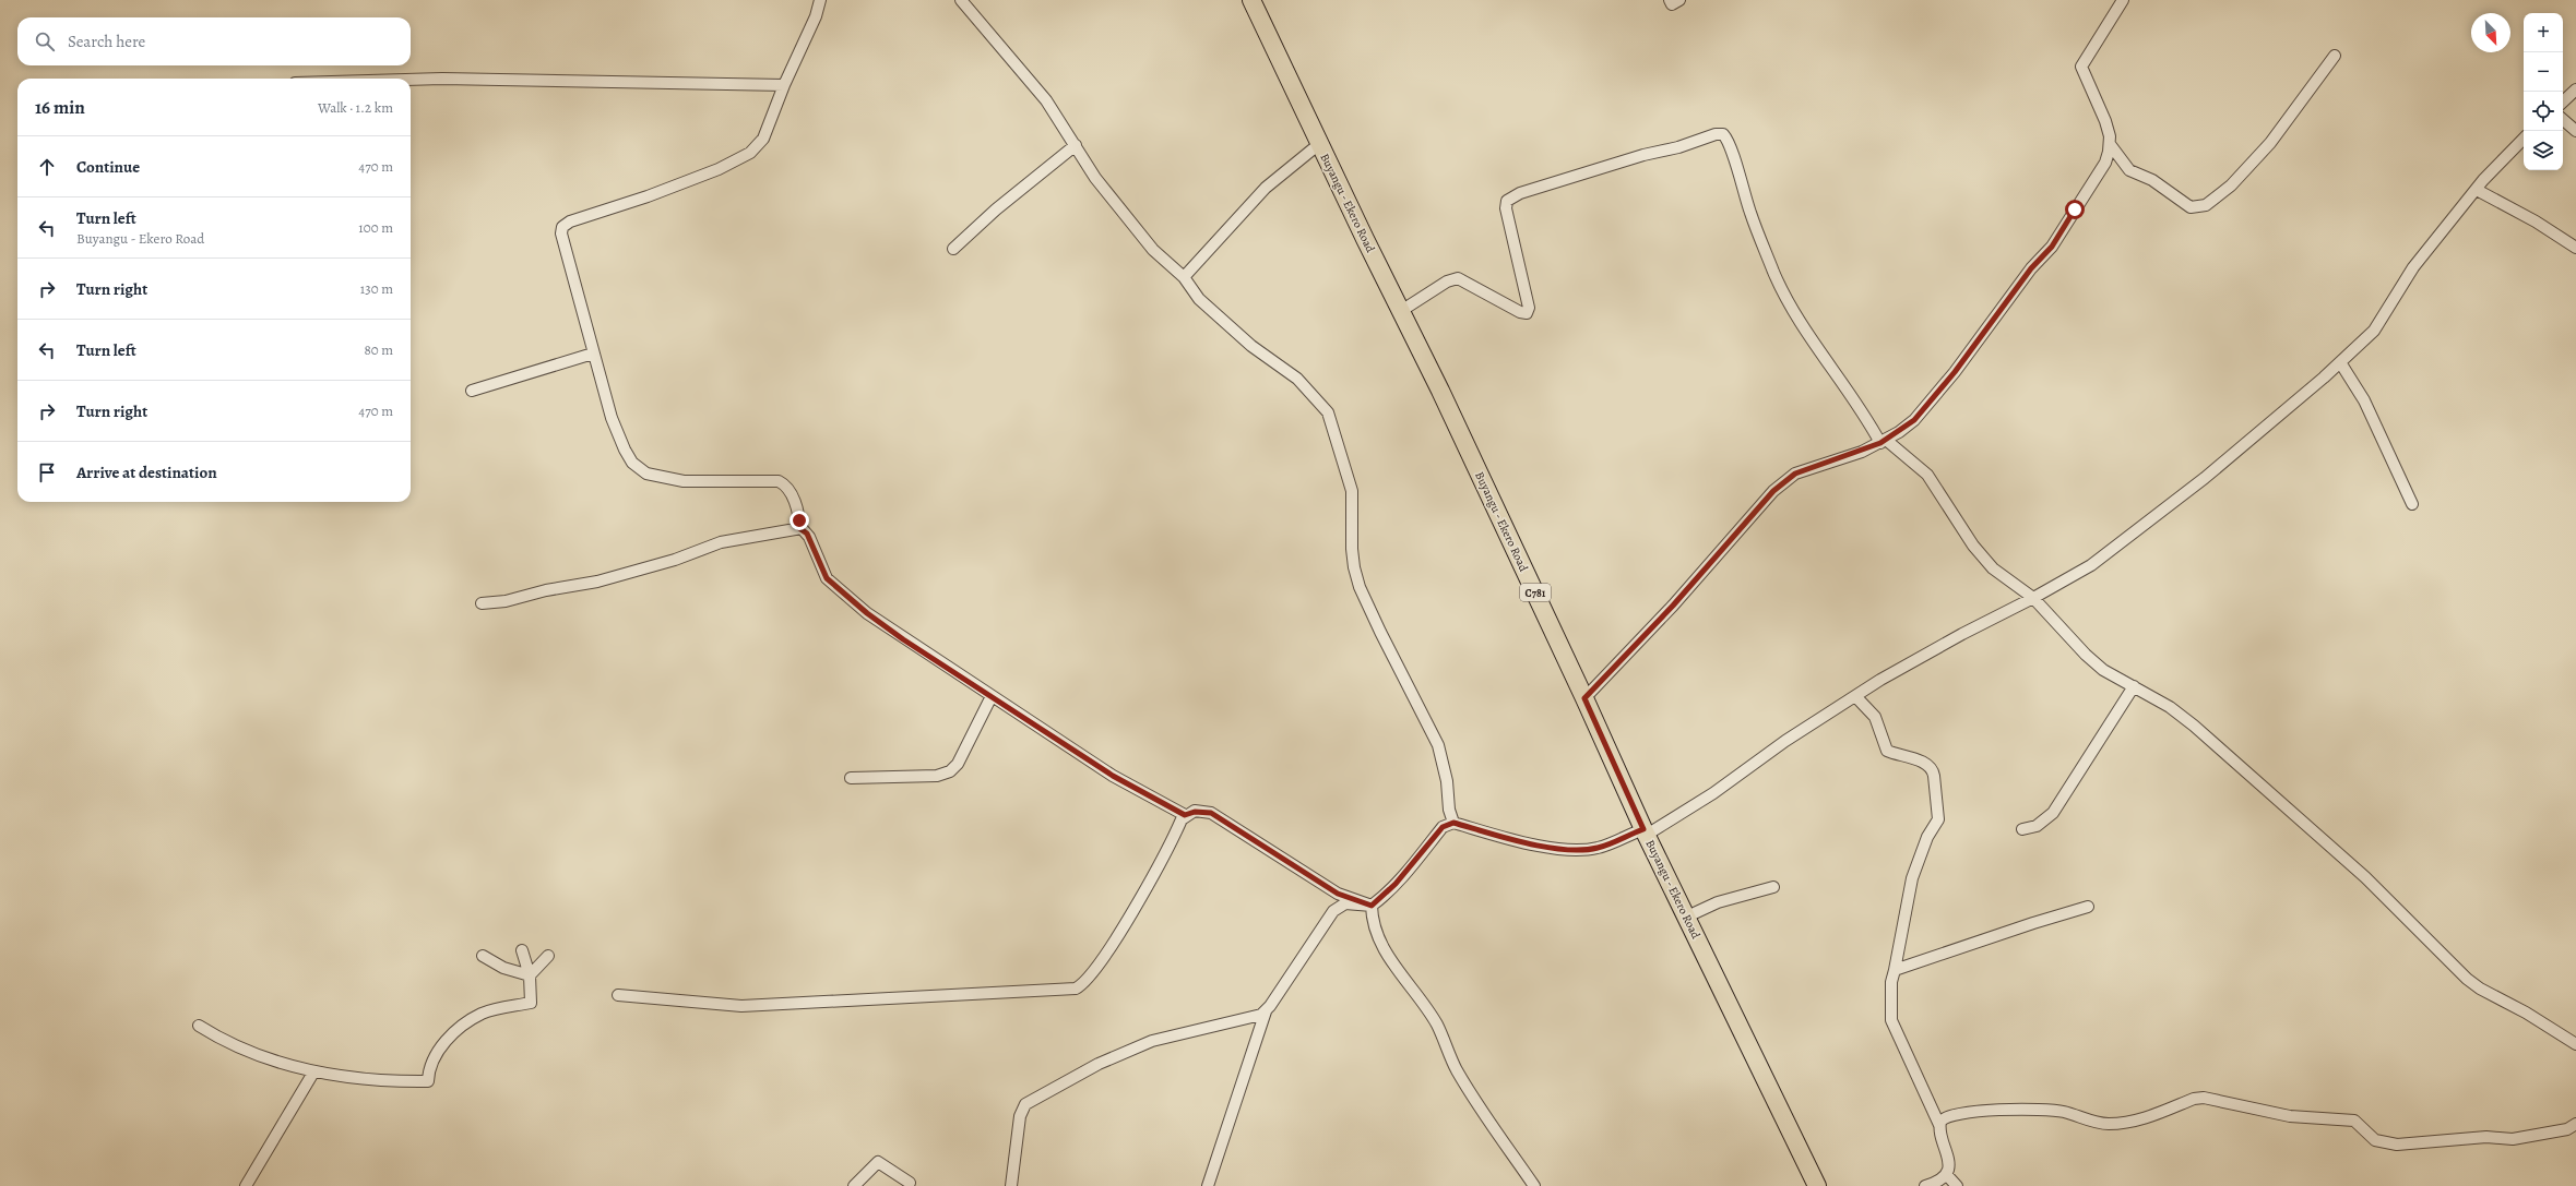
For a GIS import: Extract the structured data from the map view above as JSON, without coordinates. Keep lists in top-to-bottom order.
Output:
{
  "streets": {
    "main road": ["Buyangu - Ekero Road", "C781"]
  },
  "north": "bottom right",
  "page": {
    "map_buttons": ["+", "−"],
    "search": "Search here",
    "heading": ["16 min", "Walk · 1.2 km"],
    "list": [
      ["Continue", "470 m"],
      ["Turn left", "Buyangu - Ekero Road", "100 m"],
      ["Turn right", "130 m"],
      ["Turn left", "80 m"],
      ["Turn right", "470 m"],
      "Arrive at destination"
    ]
  }
}
